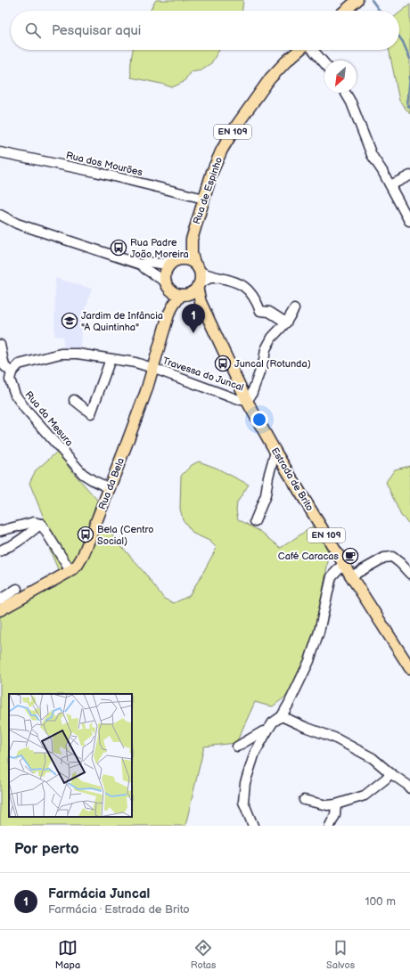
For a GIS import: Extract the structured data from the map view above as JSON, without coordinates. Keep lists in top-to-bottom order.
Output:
{
  "streets": {
    "main road": [
      "EN 109",
      "Rua de Espinho",
      "Estrada de Brito",
      "Rua da Bela"
    ],
    "street": ["Rua dos Mourões", "Travessa do Juncal", "Rua da Mesura"]
  },
  "crossings": [
    ["EN 109", "Rua de Espinho"],
    ["EN 109", "Estrada de Brito"],
    ["EN 109", "Rua da Bela"],
    ["Rua dos Mourões", "Rua de Espinho"],
    ["Rua de Espinho", "Estrada de Brito"],
    ["Rua de Espinho", "Rua da Bela"],
    ["Travessa do Juncal", "Rua da Mesura"],
    ["Travessa do Juncal", "Estrada de Brito"],
    ["Travessa do Juncal", "Rua da Bela"],
    ["Rua da Mesura", "Rua da Bela"],
    ["Estrada de Brito", "Rua da Bela"]
  ],
  "places": {
    "bus stop": ["Rua Padre João Moreira", "Juncal (Rotunda)", "Bela (Centro Social)"],
    "school or university": ["Jardim de Infância \"A Quintinha\""],
    "cafe": ["Café Caracas"]
  },
  "north": "bottom left",
  "page": {
    "search": "Pesquisar aqui",
    "pins": "1",
    "heading": "Por perto",
    "list": [
      {
        "mark": "1",
        "name": "Farmácia Juncal",
        "note": "Farmácia · Estrada de Brito",
        "value": "100 m"
      }
    ],
    "nav": ["Mapa", "Rotas", "Salvos"]
  }
}
